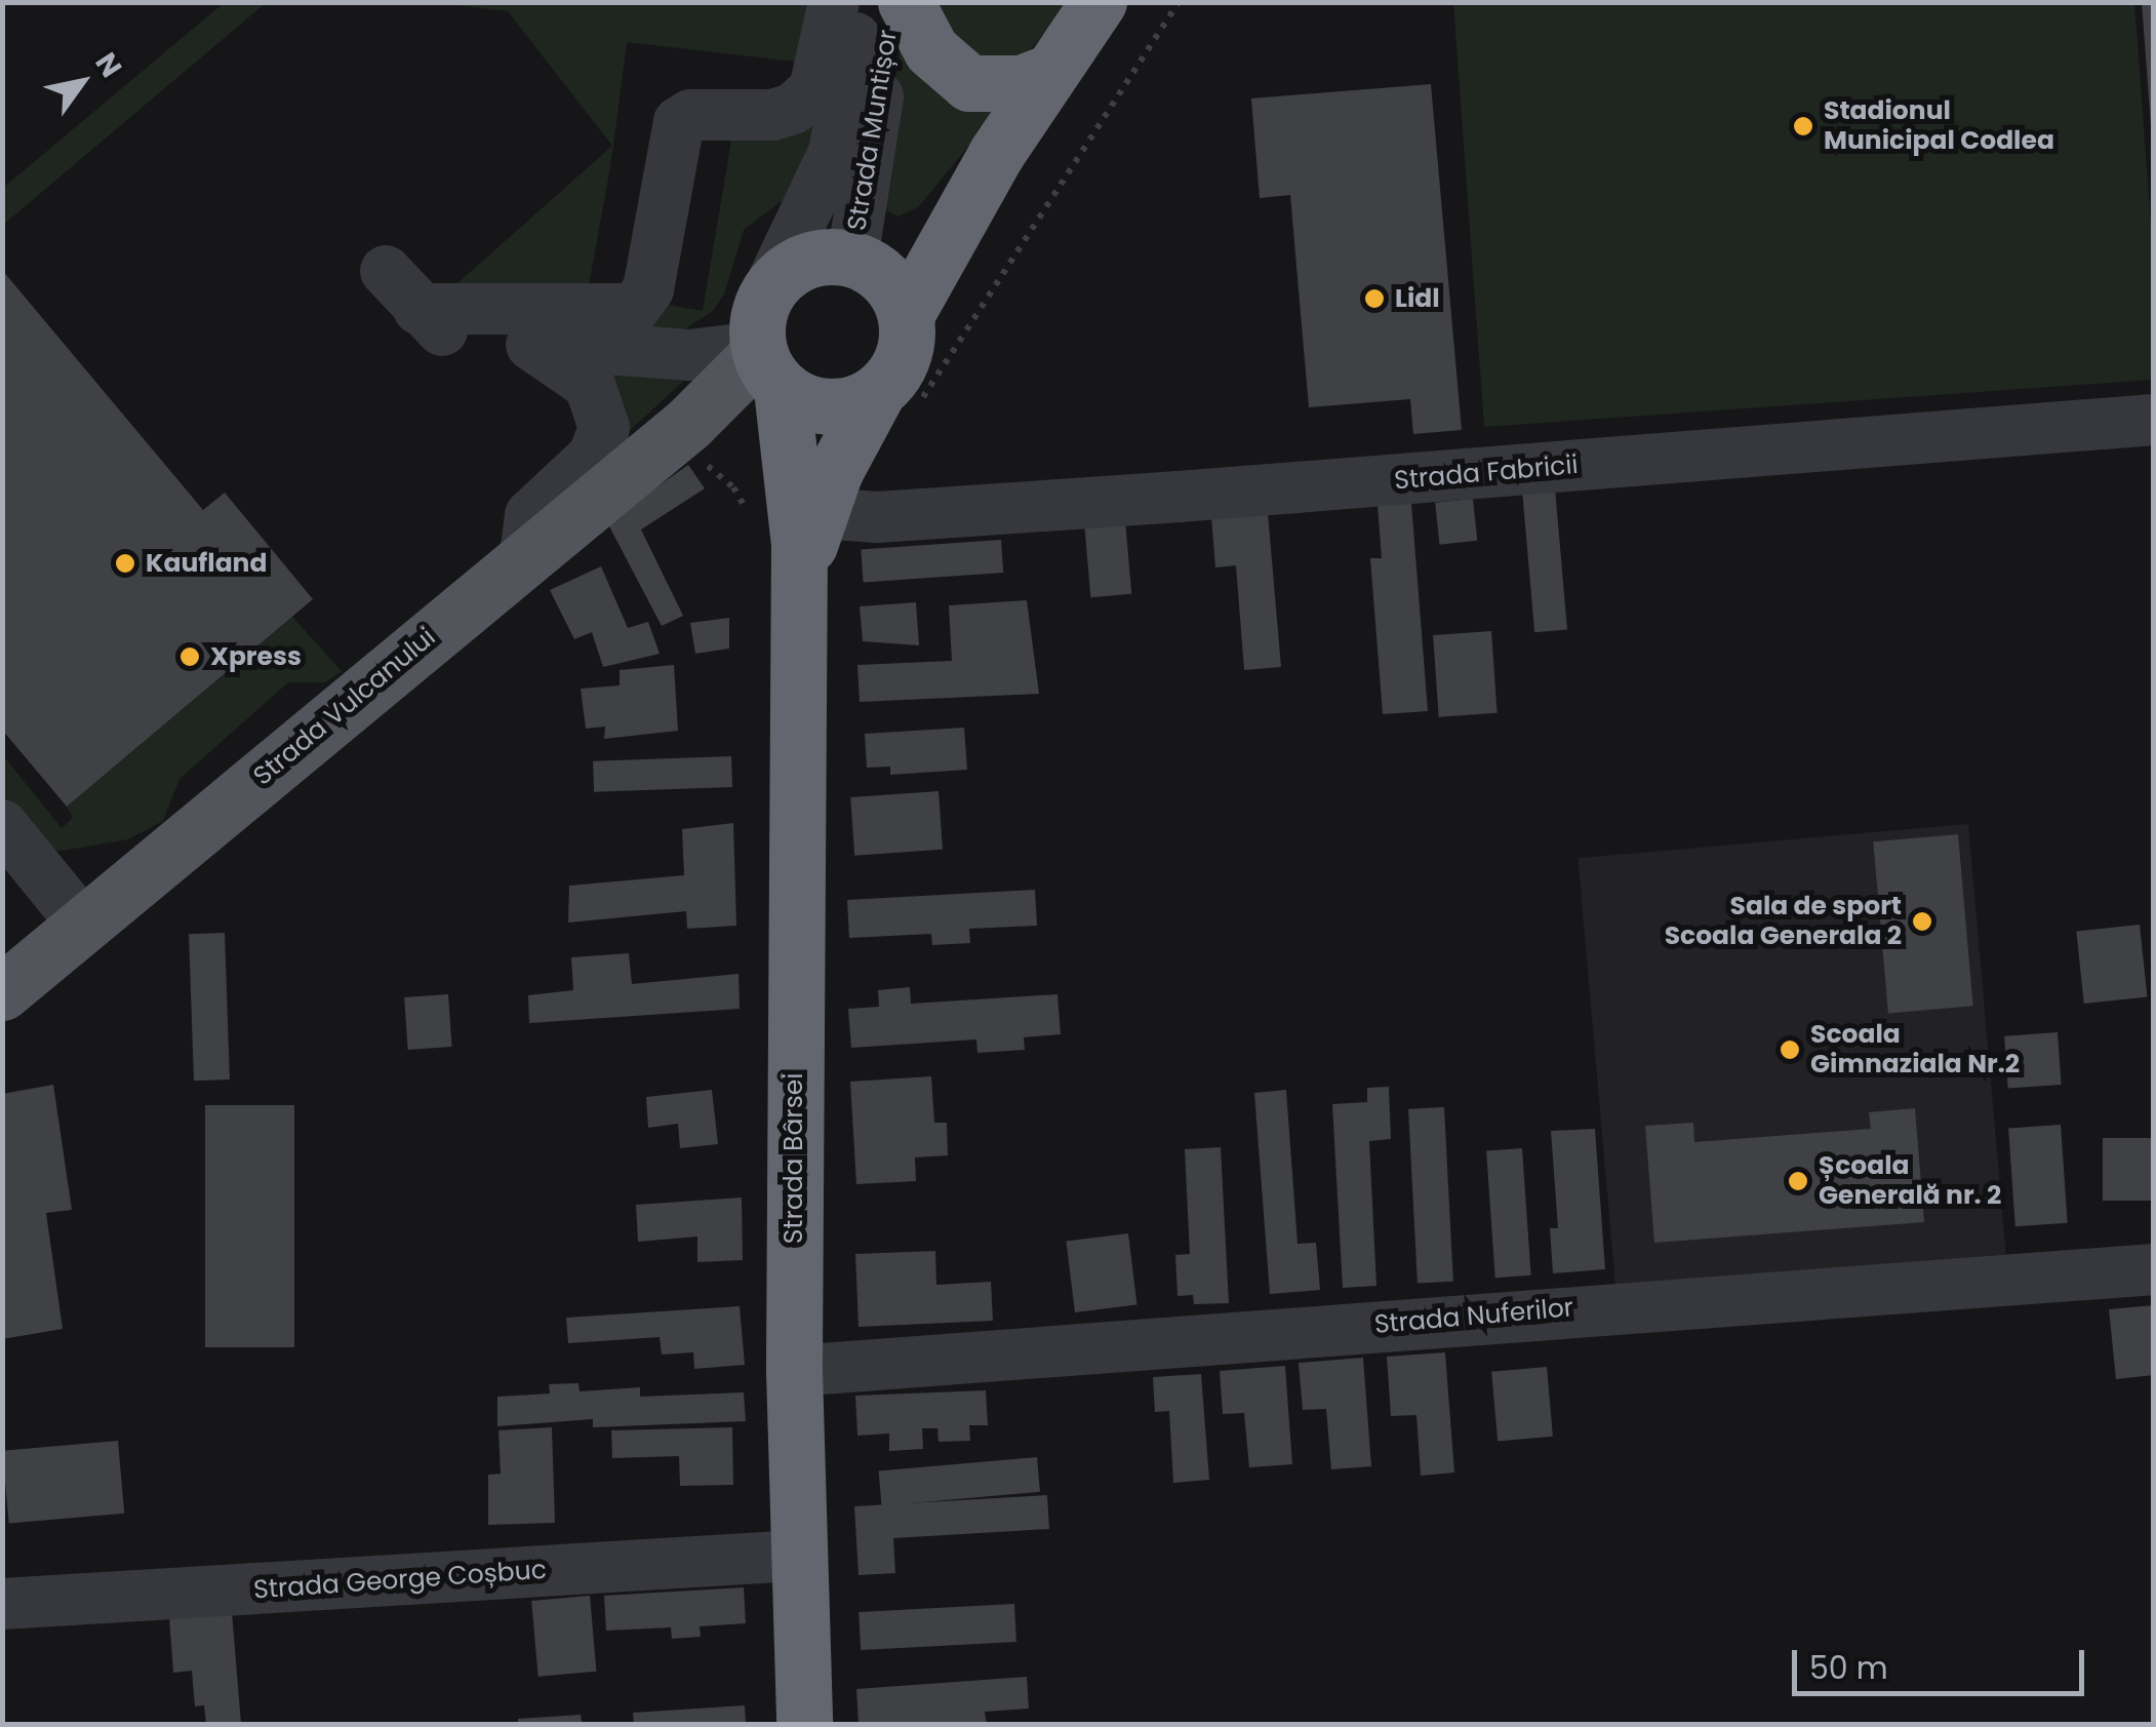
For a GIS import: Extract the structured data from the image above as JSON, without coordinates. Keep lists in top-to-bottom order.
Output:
{
  "streets": {
    "highway": ["Strada Bârsei"],
    "main road": ["Strada Vulcanului"],
    "street": [
      "Strada Muntișor",
      "Strada Fabricii",
      "Strada Nuferilor",
      "Strada George Coșbuc"
    ]
  },
  "crossings": [
    ["Strada Muntișor", "Strada Vulcanului"],
    ["Strada Muntișor", "Strada Bârsei"],
    ["Strada Fabricii", "Strada Bârsei"],
    ["Strada Vulcanului", "Strada Bârsei"],
    ["Strada Bârsei", "Strada Nuferilor"],
    ["Strada Bârsei", "Strada George Coșbuc"]
  ],
  "places": [
    "Stadionul Municipal Codlea",
    "Lidl",
    "Kaufland",
    "Xpress",
    "Sala de sport Scoala Generala 2",
    "Scoala Gimnaziala Nr.2",
    "Școala Generală nr. 2"
  ],
  "scale_bar": "50 m",
  "north": "top right"
}
